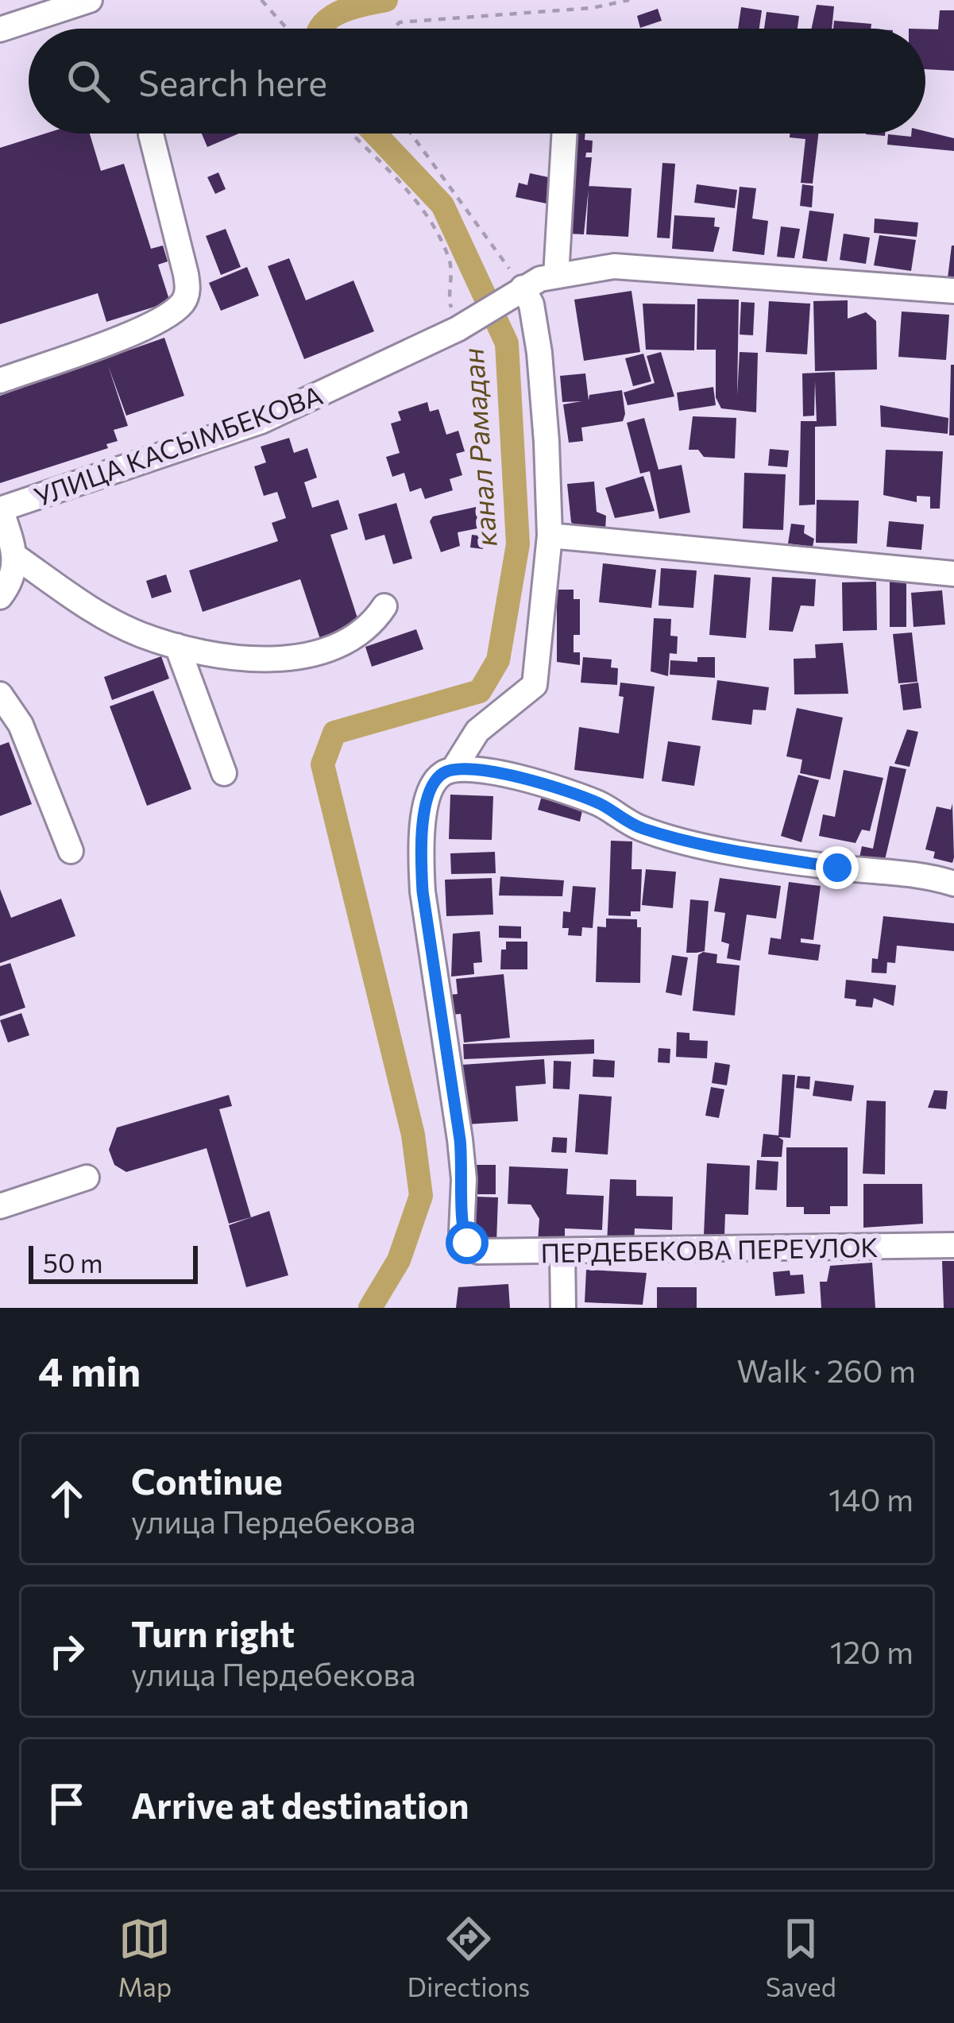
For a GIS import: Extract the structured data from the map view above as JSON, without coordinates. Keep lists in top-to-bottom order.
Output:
{
  "streets": {
    "street": ["УЛИЦА КАСЫМБЕКОВА", "ПЕРДЕБЕКОВА ПЕРЕУЛОК"]
  },
  "water": ["канал Рамадан"],
  "scale_bar": "50 m",
  "page": {
    "search": "Search here",
    "scale": "50 m",
    "heading": ["4 min", "Walk · 260 m"],
    "list": [
      ["Continue", "улица Пердебекова", "140 m"],
      ["Turn right", "улица Пердебекова", "120 m"],
      "Arrive at destination"
    ],
    "nav": ["Map", "Directions", "Saved"]
  }
}
